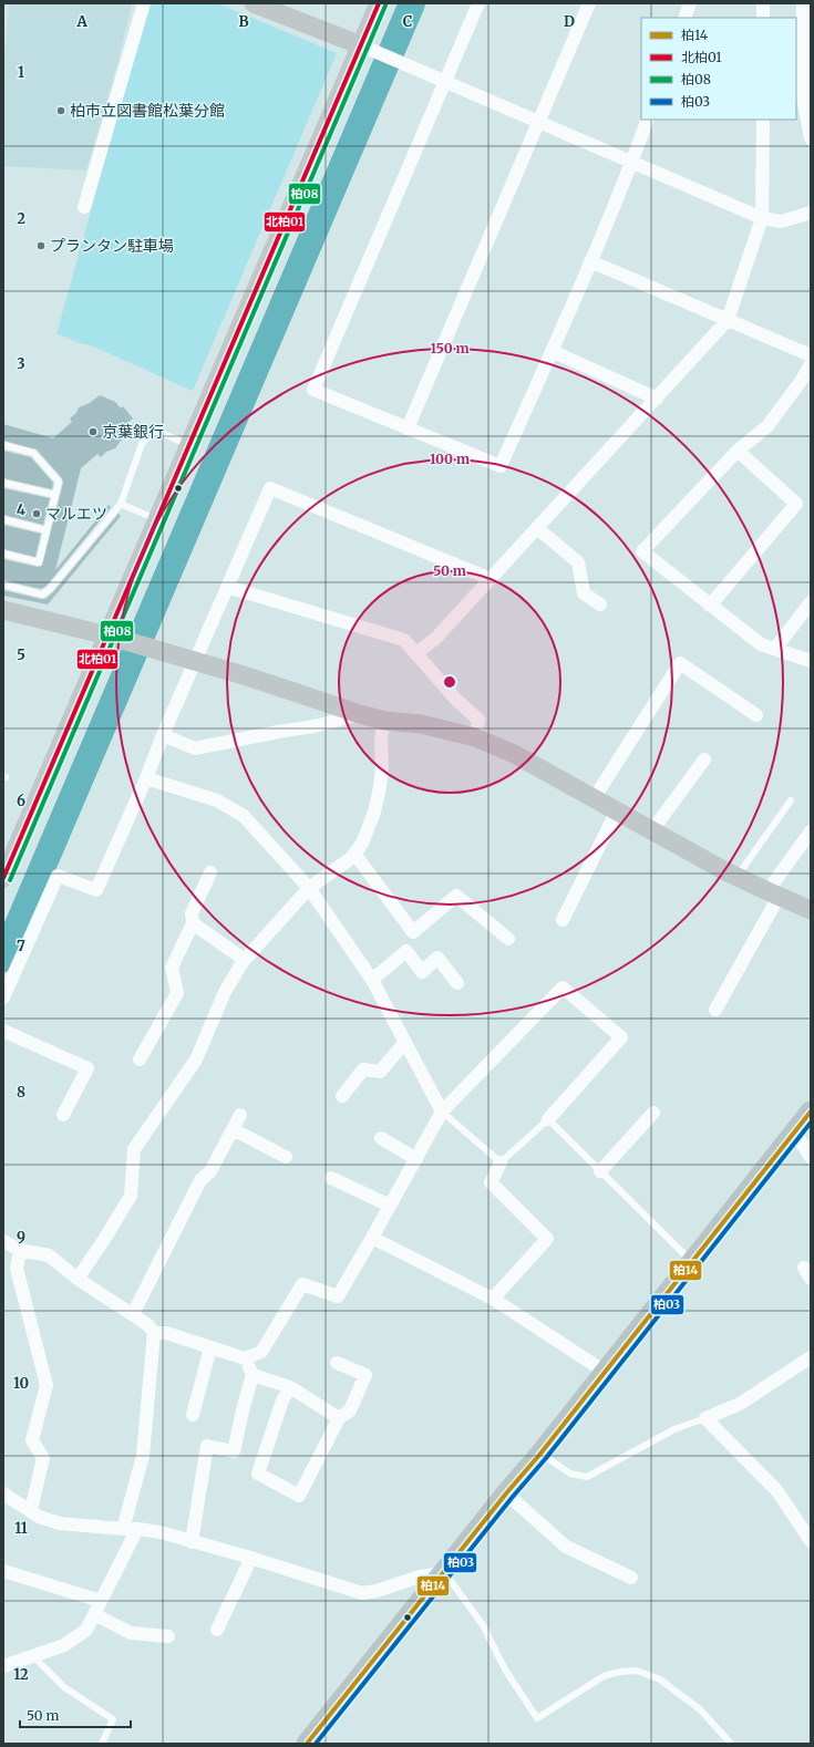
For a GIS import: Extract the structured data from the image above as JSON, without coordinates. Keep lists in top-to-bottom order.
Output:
{
  "places": [
    "柏市立図書館松葉分館",
    "プランタン駐車場",
    "京葉銀行",
    "マルエツ"
  ],
  "lines": [
    "transit line 北柏01",
    "transit line 柏08",
    "transit line 柏14",
    "transit line 柏03"
  ],
  "legend": [
    "柏14",
    "北柏01",
    "柏08",
    "柏03"
  ],
  "scale_bar": "50 m",
  "grid": {
    "columns": [
      "A",
      "B",
      "C",
      "D"
    ],
    "rows": [
      "1",
      "2",
      "3",
      "4",
      "5",
      "6",
      "7",
      "8",
      "9",
      "10",
      "11",
      "12"
    ]
  },
  "rings": ["150 m", "100 m", "50 m"]
}
